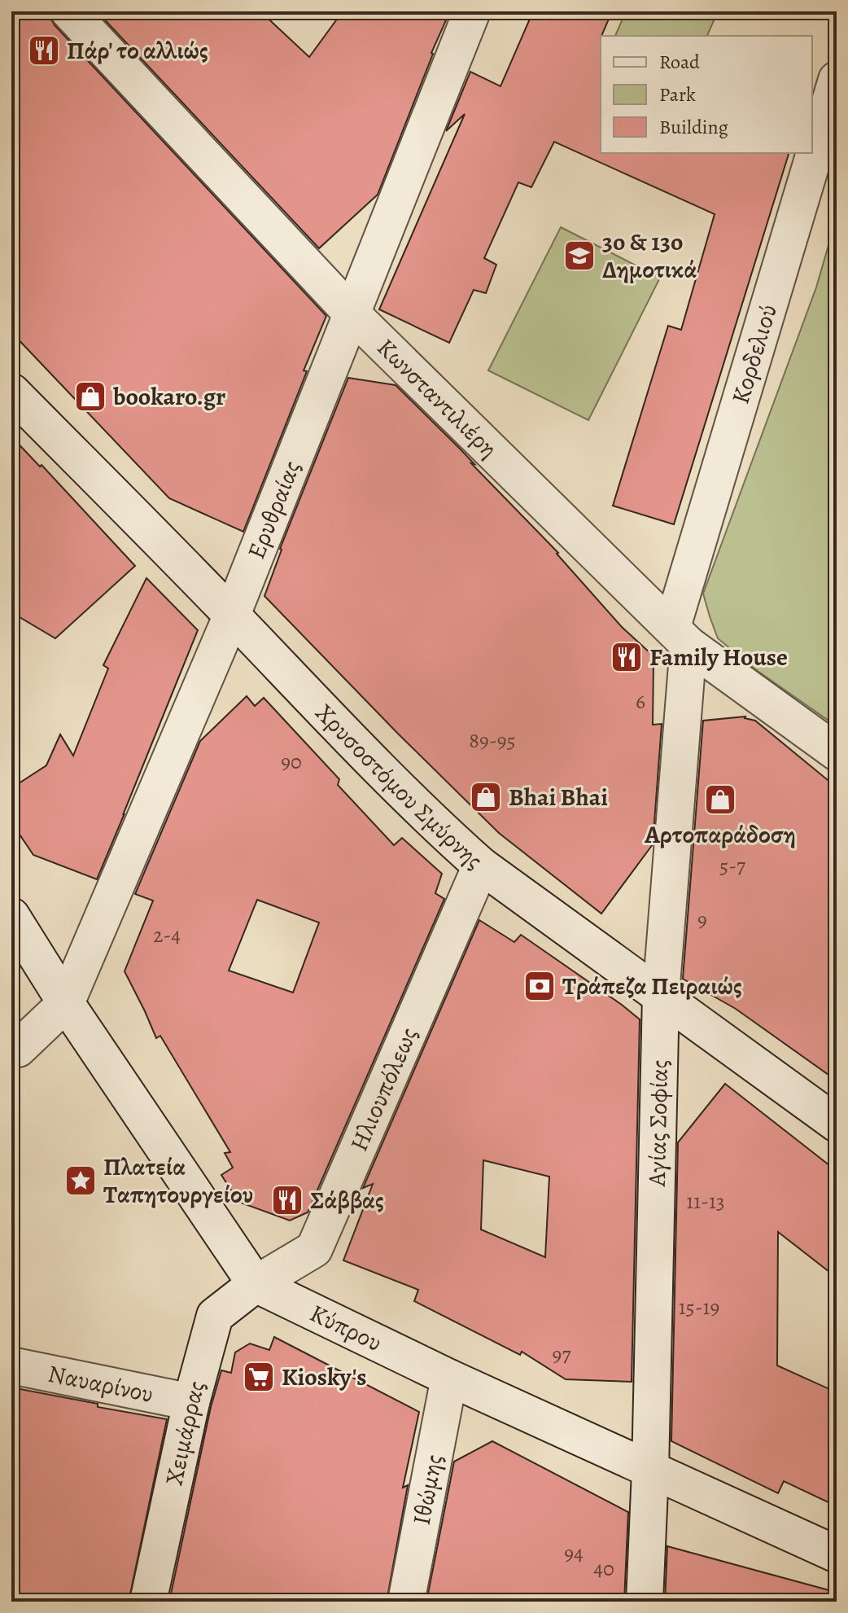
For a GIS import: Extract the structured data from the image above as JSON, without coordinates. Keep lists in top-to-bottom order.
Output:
{
  "streets": {
    "street": [
      "Κορδελιού",
      "Κωνσταντιλιέρη",
      "Ερυθραίας",
      "Χρυσοστόμου Σμύρνης",
      "Ηλιουπόλεως",
      "Αγίας Σοφίας",
      "Κύπρου",
      "Ναυαρίνου",
      "Χειμάρρας",
      "Ιθώμης"
    ]
  },
  "crossings": [
    ["Κορδελιού", "Κωνσταντιλιέρη"],
    ["Κορδελιού", "Αγίας Σοφίας"],
    ["Κωνσταντιλιέρη", "Ερυθραίας"],
    ["Κωνσταντιλιέρη", "Αγίας Σοφίας"],
    ["Ερυθραίας", "Χρυσοστόμου Σμύρνης"],
    ["Χρυσοστόμου Σμύρνης", "Ηλιουπόλεως"],
    ["Χρυσοστόμου Σμύρνης", "Αγίας Σοφίας"],
    ["Ηλιουπόλεως", "Κύπρου"],
    ["Ηλιουπόλεως", "Χειμάρρας"],
    ["Αγίας Σοφίας", "Κύπρου"],
    ["Κύπρου", "Χειμάρρας"],
    ["Κύπρου", "Ιθώμης"],
    ["Ναυαρίνου", "Χειμάρρας"]
  ],
  "places": {
    "restaurant": ["Πάρ' το αλλιώς", "Family House", "Σάββας"],
    "school or university": ["3o & 13o Δημοτικά"],
    "shop": ["bookaro.gr", "Bhai Bhai", "Αρτοπαράδοση"],
    "bank": ["Τράπεζα Πειραιώς"],
    "place": ["Πλατεία Ταπητουργείου"],
    "supermarket": ["Kiosky's"]
  },
  "house_numbers": [
    "6",
    "89-95",
    "90",
    "5-7",
    "9",
    "2-4",
    "11-13",
    "15-19",
    "97",
    "94",
    "40"
  ],
  "legend": ["Road", "Park", "Building"]
}
